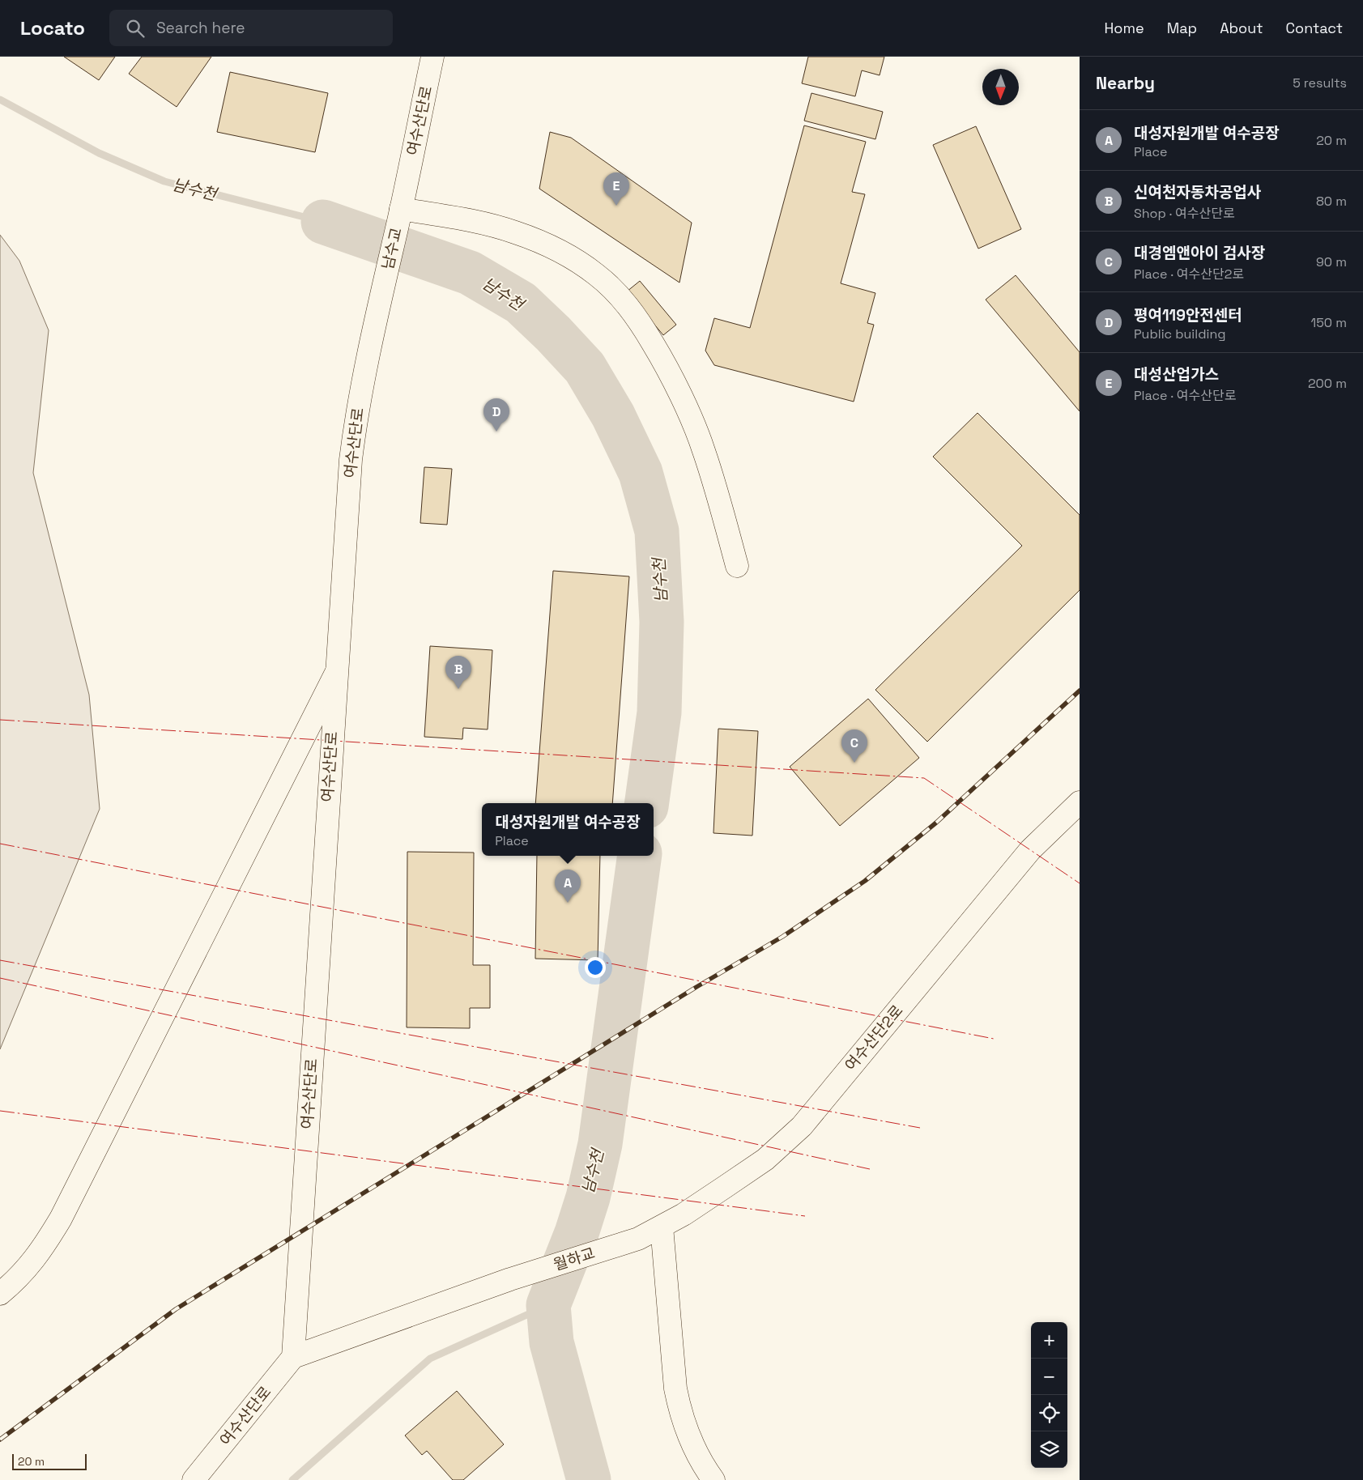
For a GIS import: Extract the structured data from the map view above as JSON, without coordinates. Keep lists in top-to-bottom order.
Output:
{
  "streets": {
    "street": [
      "여수산단로",
      "남수교",
      "여수산단2로",
      "월하교"
    ]
  },
  "crossings": [
    ["여수산단로", "남수교"],
    ["여수산단로", "월하교"],
    ["여수산단2로", "월하교"]
  ],
  "water": ["남수천"],
  "scale_bar": "20 m",
  "north": "bottom",
  "page": {
    "header": "Locato",
    "search": "Search here",
    "nav": [
      "Home",
      "Map",
      "About",
      "Contact"
    ],
    "heading": ["Nearby", "5 results"],
    "list": [
      {
        "mark": "A",
        "name": "대성자원개발 여수공장",
        "note": "Place",
        "value": "20 m"
      },
      {
        "mark": "B",
        "name": "신여천자동차공업사",
        "note": "Shop · 여수산단로",
        "value": "80 m"
      },
      {
        "mark": "C",
        "name": "대경엠앤아이 검사장",
        "note": "Place · 여수산단2로",
        "value": "90 m"
      },
      {
        "mark": "D",
        "name": "평여119안전센터",
        "note": "Public building",
        "value": "150 m"
      },
      {
        "mark": "E",
        "name": "대성산업가스",
        "note": "Place · 여수산단로",
        "value": "200 m"
      }
    ],
    "pins": [
      "E",
      "D",
      "B",
      "C",
      "A"
    ],
    "popup": ["대성자원개발 여수공장", "Place"],
    "map_buttons": ["+", "−"],
    "scale": "20 m"
  }
}
